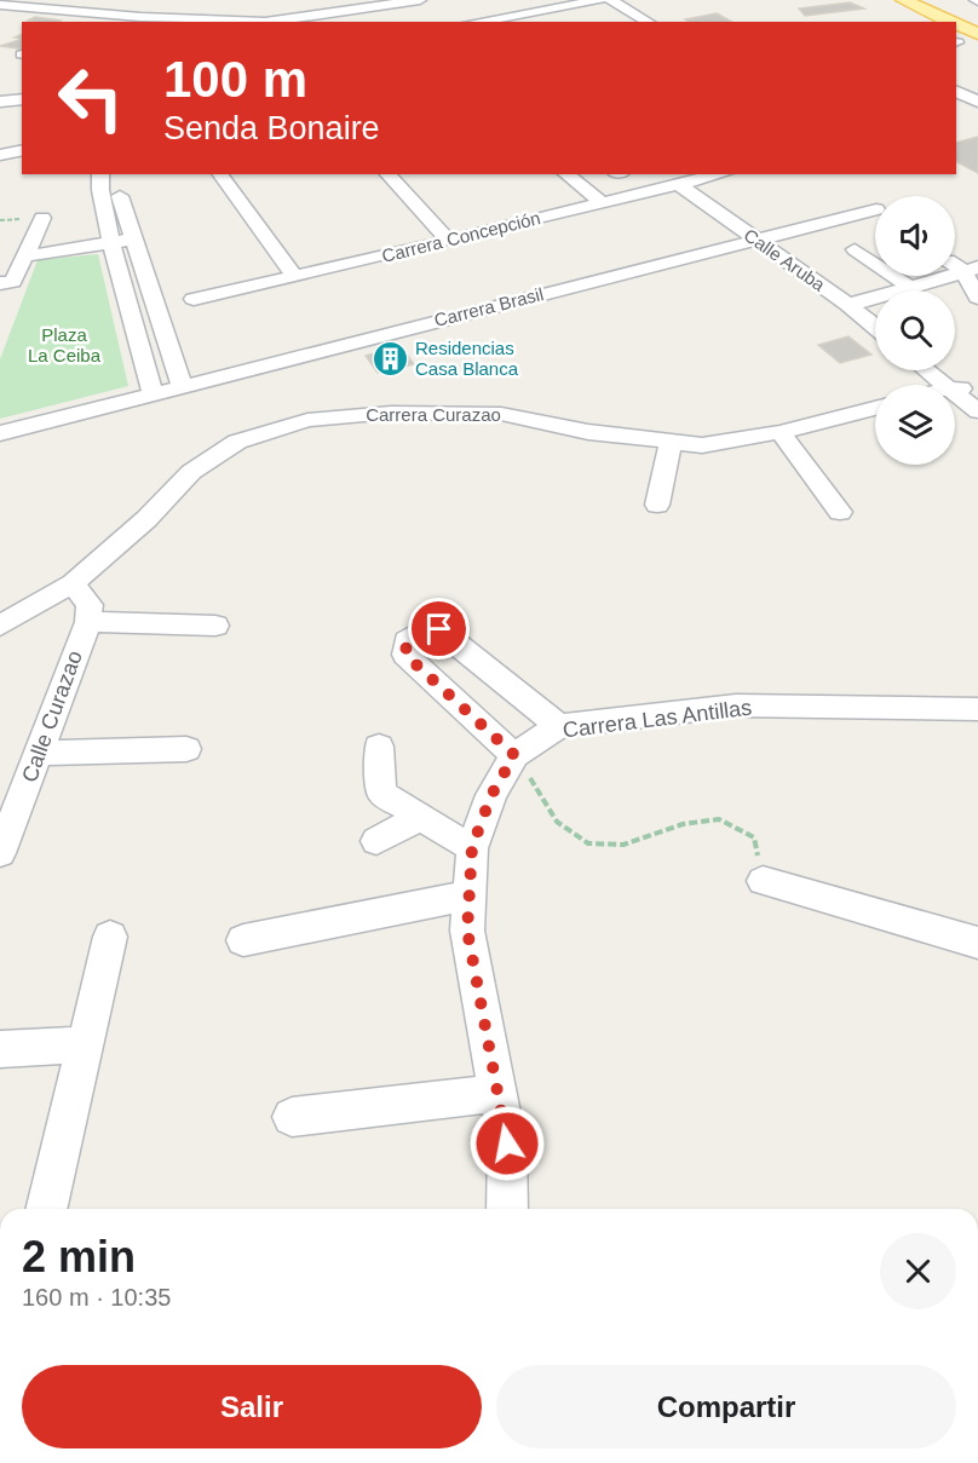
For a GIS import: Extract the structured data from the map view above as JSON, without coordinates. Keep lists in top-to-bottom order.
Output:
{
  "streets": {
    "street": [
      "Carrera Concepción",
      "Calle Aruba",
      "Carrera Brasil",
      "Carrera Curazao",
      "Calle Curazao",
      "Carrera Las Antillas"
    ]
  },
  "crossings": [
    ["Carrera Concepción", "Calle Aruba"],
    ["Calle Aruba", "Carrera Brasil"]
  ],
  "parks": ["Plaza La Ceiba"],
  "places": {
    "building": ["Residencias Casa Blanca"]
  },
  "page": {
    "turn": ["100 m", "Senda Bonaire"],
    "heading": ["2 min", "160 m · 10:35"],
    "buttons": ["Salir", "Compartir"]
  }
}
